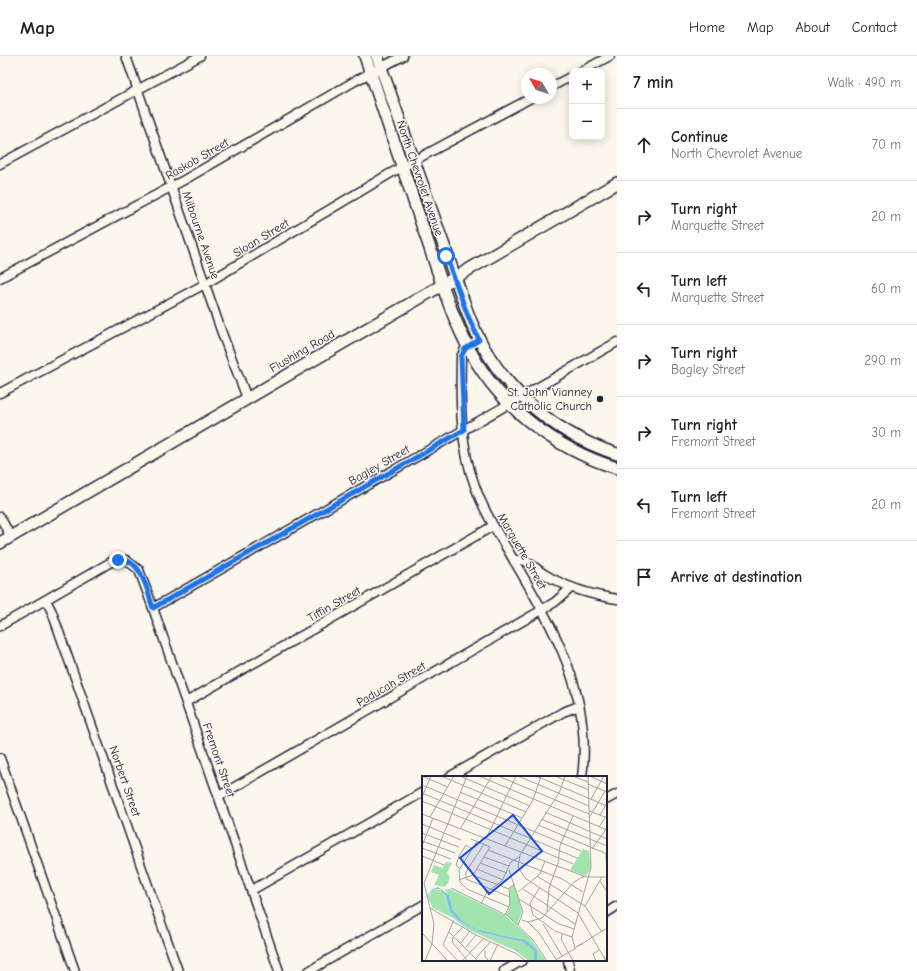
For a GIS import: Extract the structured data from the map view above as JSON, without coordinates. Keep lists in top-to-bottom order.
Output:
{
  "streets": {
    "street": [
      "Raskob Street",
      "North Chevrolet Avenue",
      "Milbourne Avenue",
      "Sloan Street",
      "Flushing Road",
      "Bagley Street",
      "Marquette Street",
      "Tiffin Street",
      "Paducah Street",
      "Fremont Street",
      "Norbert Street"
    ]
  },
  "crossings": [
    ["Raskob Street", "North Chevrolet Avenue"],
    ["Raskob Street", "Milbourne Avenue"],
    ["North Chevrolet Avenue", "Sloan Street"],
    ["North Chevrolet Avenue", "Flushing Road"],
    ["North Chevrolet Avenue", "Bagley Street"],
    ["North Chevrolet Avenue", "Marquette Street"],
    ["Milbourne Avenue", "Sloan Street"],
    ["Milbourne Avenue", "Flushing Road"],
    ["Bagley Street", "Marquette Street"],
    ["Bagley Street", "Fremont Street"],
    ["Marquette Street", "Tiffin Street"],
    ["Marquette Street", "Paducah Street"],
    ["Tiffin Street", "Fremont Street"],
    ["Paducah Street", "Fremont Street"],
    ["Fremont Street", "Norbert Street"]
  ],
  "places": ["St. John Vianney Catholic Church"],
  "north": "top left",
  "page": {
    "header": "Map",
    "nav": [
      "Home",
      "Map",
      "About",
      "Contact"
    ],
    "heading": ["7 min", "Walk · 490 m"],
    "map_buttons": ["+", "−"],
    "list": [
      ["Continue", "North Chevrolet Avenue", "70 m"],
      ["Turn right", "Marquette Street", "20 m"],
      ["Turn left", "Marquette Street", "60 m"],
      ["Turn right", "Bagley Street", "290 m"],
      ["Turn right", "Fremont Street", "30 m"],
      ["Turn left", "Fremont Street", "20 m"],
      "Arrive at destination"
    ]
  }
}
